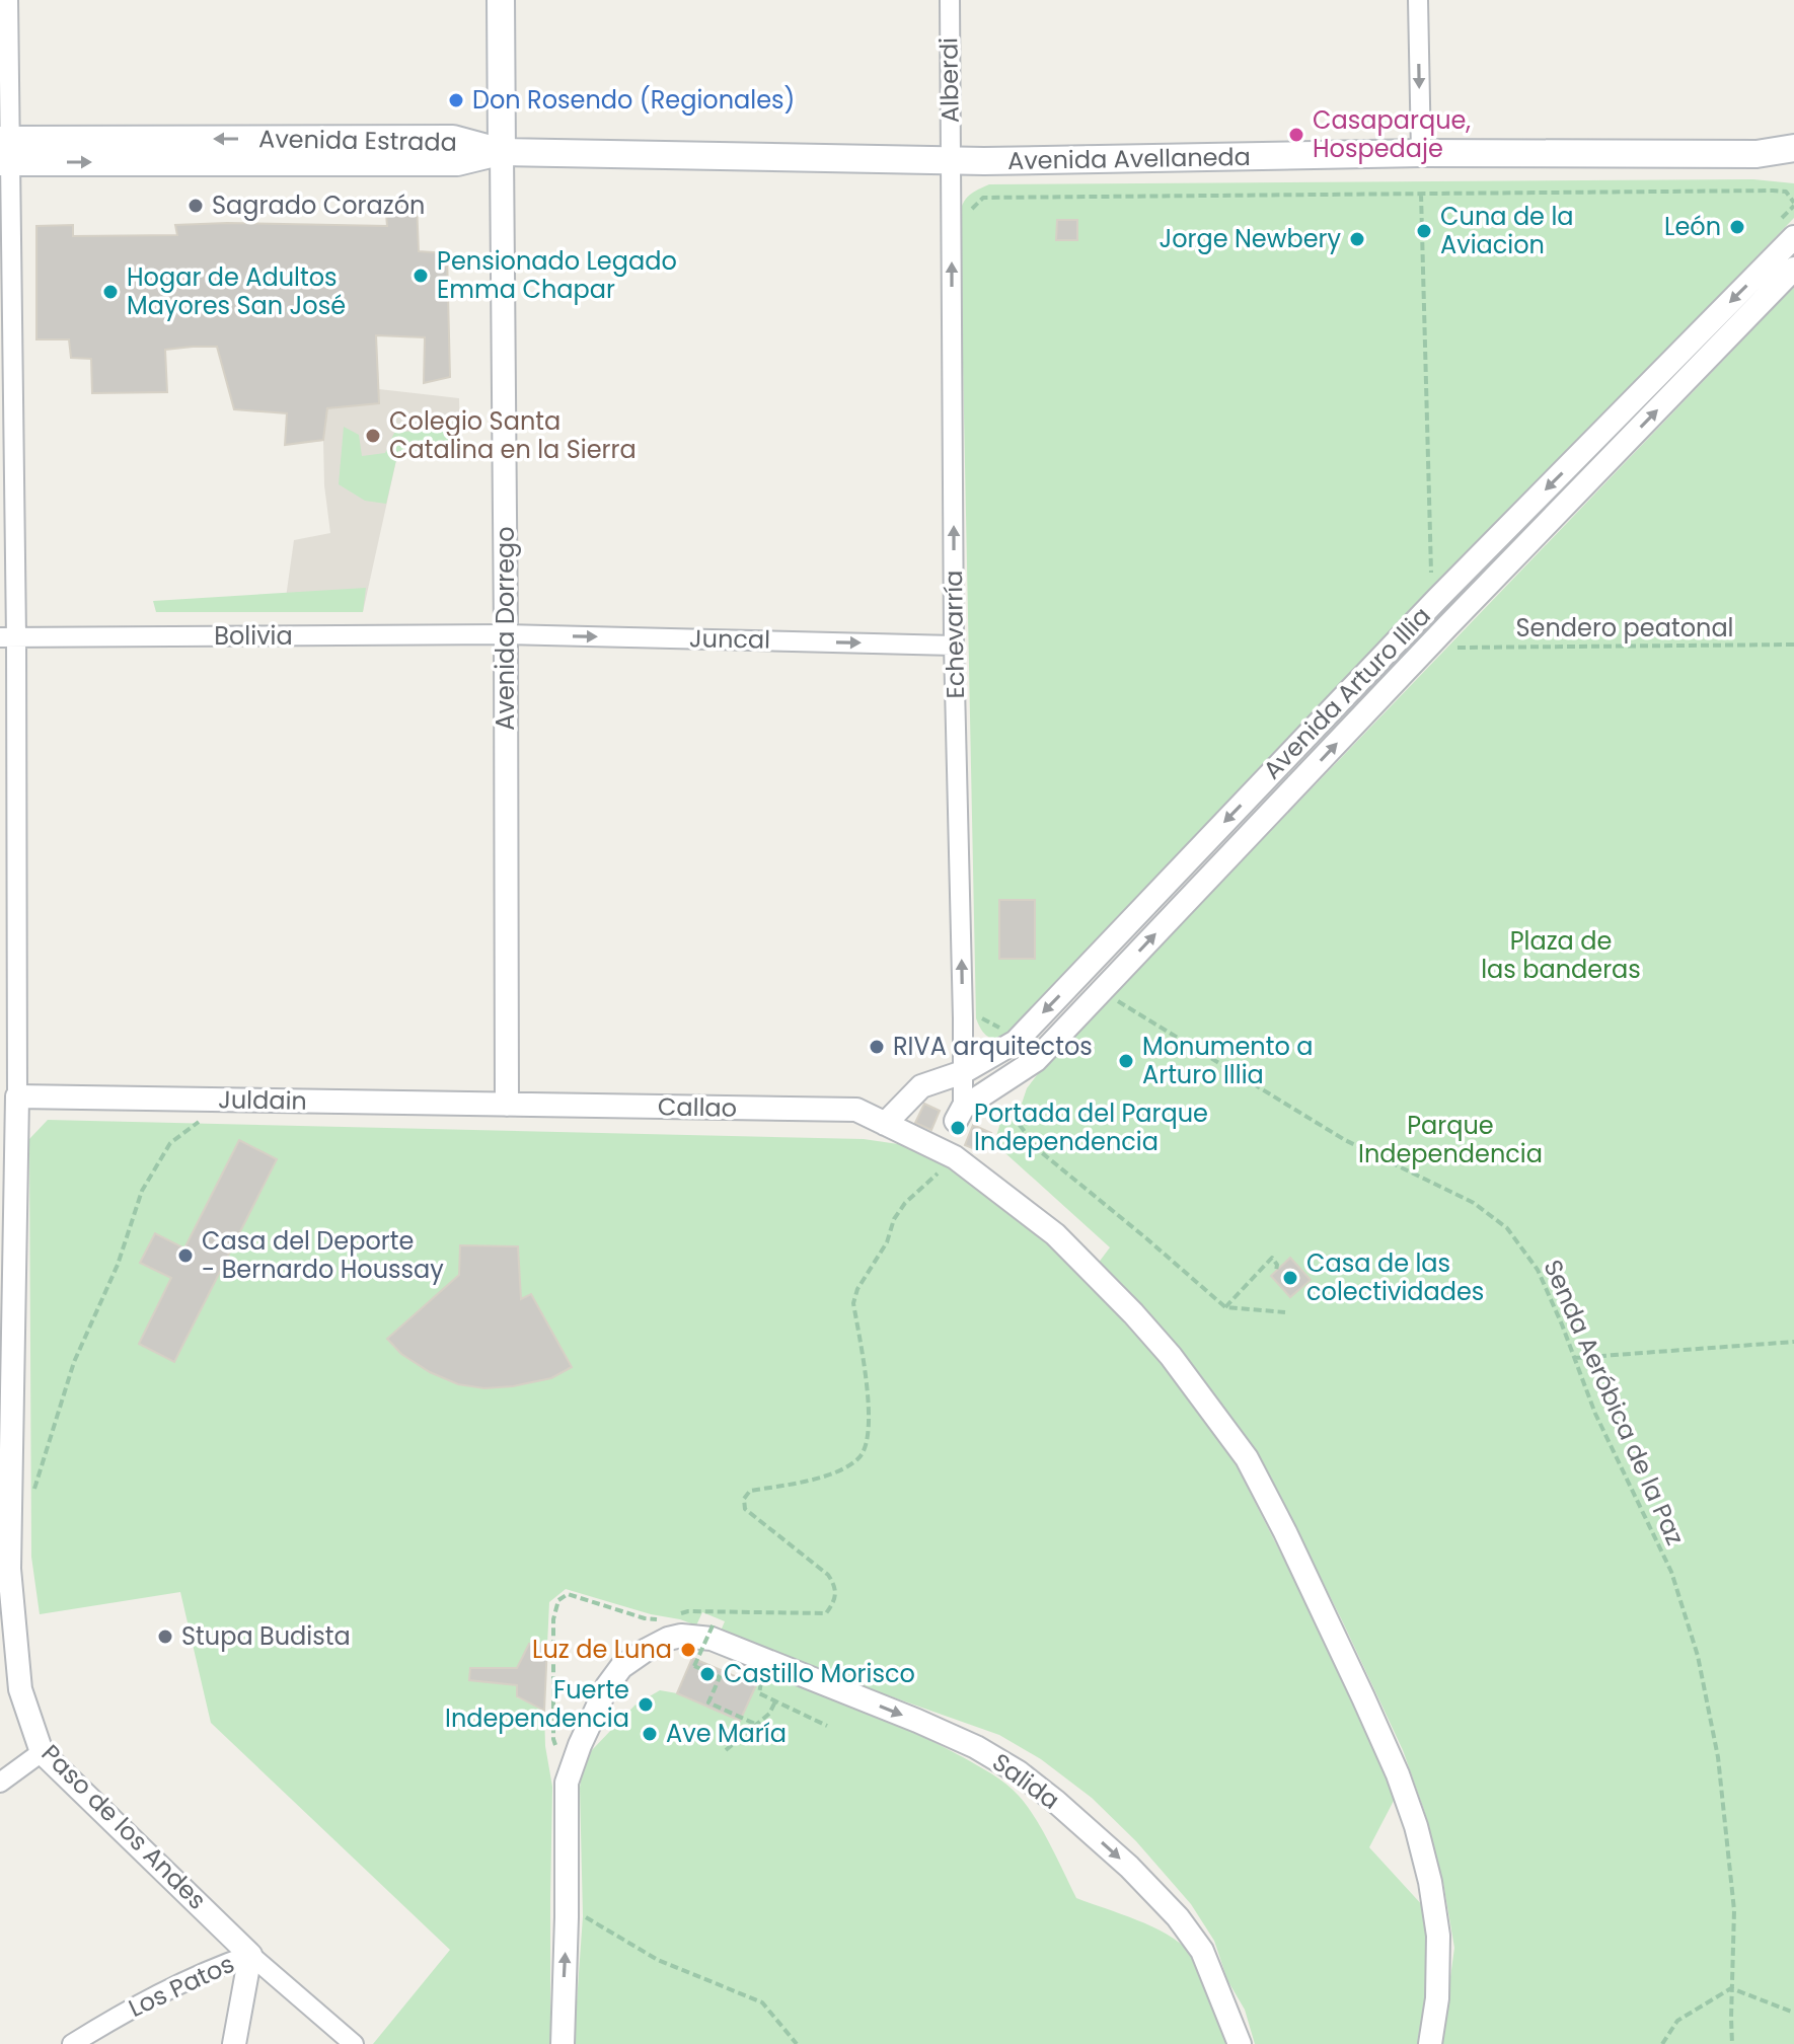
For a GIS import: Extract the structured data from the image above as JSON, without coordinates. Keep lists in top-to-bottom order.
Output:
{
  "streets": {
    "main road": ["Avenida Estrada", "Avenida Avellaneda"],
    "street": [
      "Alberdi",
      "Avenida Dorrego",
      "Echevarría",
      "Bolivia",
      "Juncal",
      "Avenida Arturo Illia",
      "Juldain",
      "Callao",
      "Salida",
      "Paso de los Andes",
      "Los Patos"
    ],
    "path": ["Sendero peatonal", "Senda Aeróbica de la Paz"]
  },
  "crossings": [
    ["Alberdi", "Avenida Avellaneda"],
    ["Alberdi", "Echevarría"],
    ["Avenida Estrada", "Avenida Avellaneda"],
    ["Avenida Estrada", "Avenida Dorrego"],
    ["Avenida Estrada", "Paso de los Andes"],
    ["Avenida Avellaneda", "Avenida Dorrego"],
    ["Avenida Avellaneda", "Echevarría"],
    ["Avenida Dorrego", "Bolivia"],
    ["Avenida Dorrego", "Juncal"],
    ["Avenida Dorrego", "Juldain"],
    ["Avenida Dorrego", "Callao"],
    ["Echevarría", "Juncal"],
    ["Echevarría", "Avenida Arturo Illia"],
    ["Echevarría", "Callao"],
    ["Bolivia", "Juncal"],
    ["Bolivia", "Paso de los Andes"],
    ["Avenida Arturo Illia", "Callao"],
    ["Juldain", "Callao"],
    ["Juldain", "Paso de los Andes"],
    ["Paso de los Andes", "Los Patos"]
  ],
  "one_way": ["Echevarría", "Juncal", "Salida"],
  "parks": ["Plaza de las banderas", "Parque Independencia"],
  "places": [
    "Don Rosendo (Regionales)",
    "Casaparque, Hospedaje",
    "Sagrado Corazón",
    "León",
    "Cuna de la Aviacion",
    "Jorge Newbery",
    "Pensionado Legado Emma Chapar",
    "Hogar de Adultos Mayores San José",
    "Colegio Santa Catalina en la Sierra",
    "RIVA arquitectos",
    "Monumento a Arturo Illia",
    "Portada del Parque Independencia",
    "Casa del Deporte - Bernardo Houssay",
    "Casa de las colectividades",
    "Stupa Budista",
    "Luz de Luna",
    "Castillo Morisco",
    "Fuerte Independencia",
    "Ave María"
  ]
}
